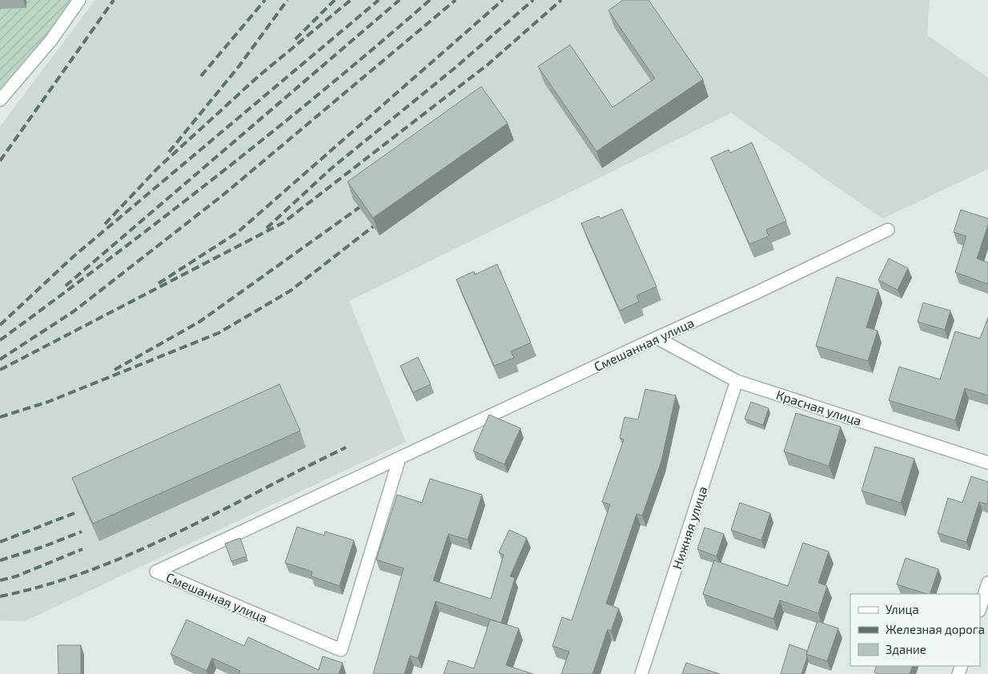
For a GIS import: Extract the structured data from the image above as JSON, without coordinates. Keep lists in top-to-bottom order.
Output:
{
  "streets": {
    "street": ["Смешанная улица", "Красная улица", "Нижняя улица"]
  },
  "crossings": [
    ["Смешанная улица", "Красная улица"],
    ["Красная улица", "Нижняя улица"]
  ],
  "legend": ["Улица", "Железная дорога", "Здание"]
}
